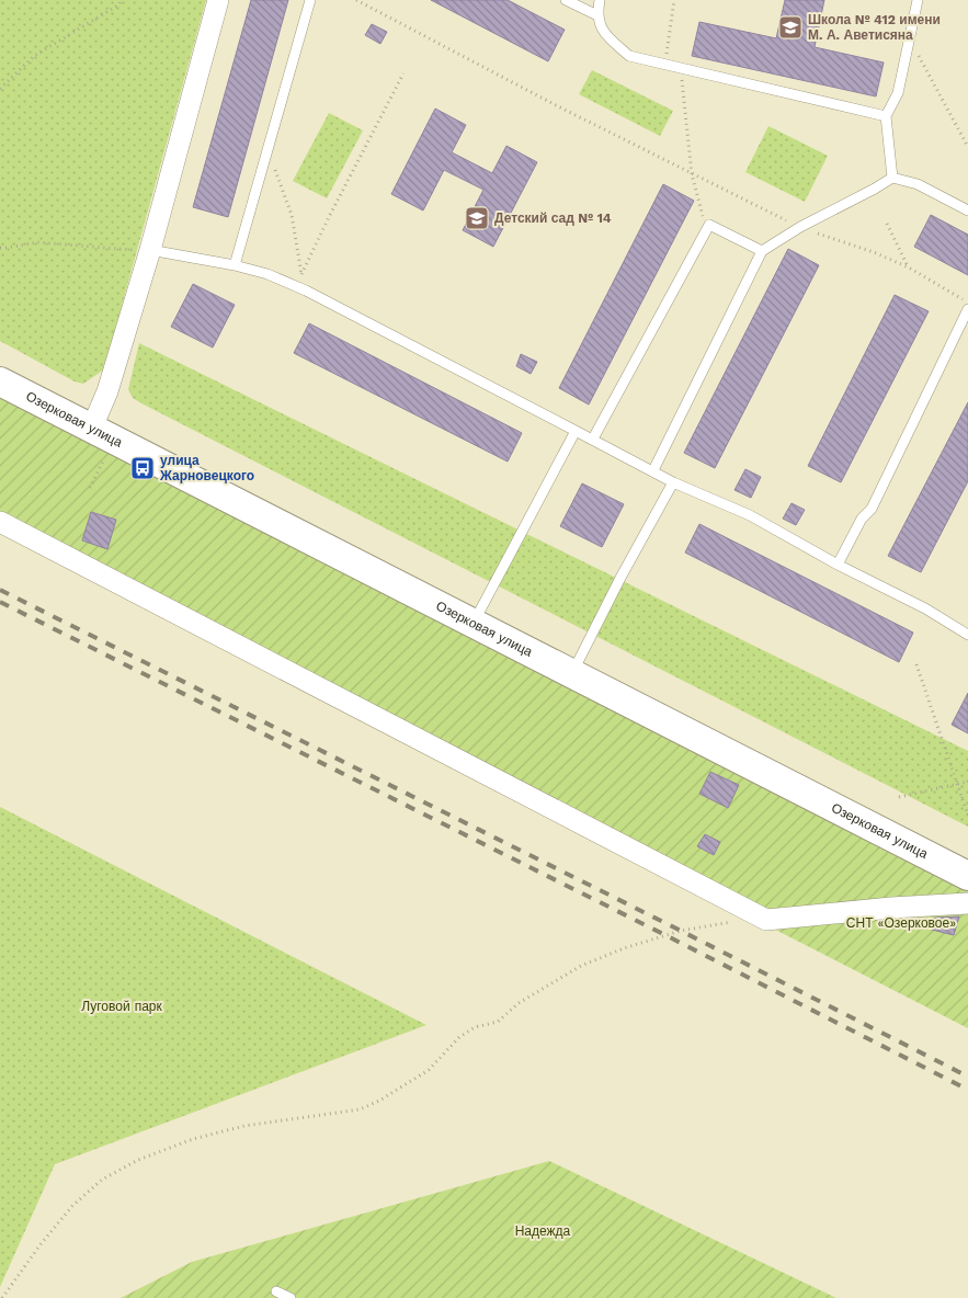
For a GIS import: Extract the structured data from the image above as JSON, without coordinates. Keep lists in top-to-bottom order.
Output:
{
  "streets": {
    "street": ["Озерковая улица"]
  },
  "parks": ["СНТ «Озерковое»", "Луговой парк", "Надежда"],
  "places": {
    "school or university": ["Школа № 412 имени М. А. Аветисяна", "Детский сад № 14"],
    "bus stop": ["улица Жарновецкого"]
  }
}
